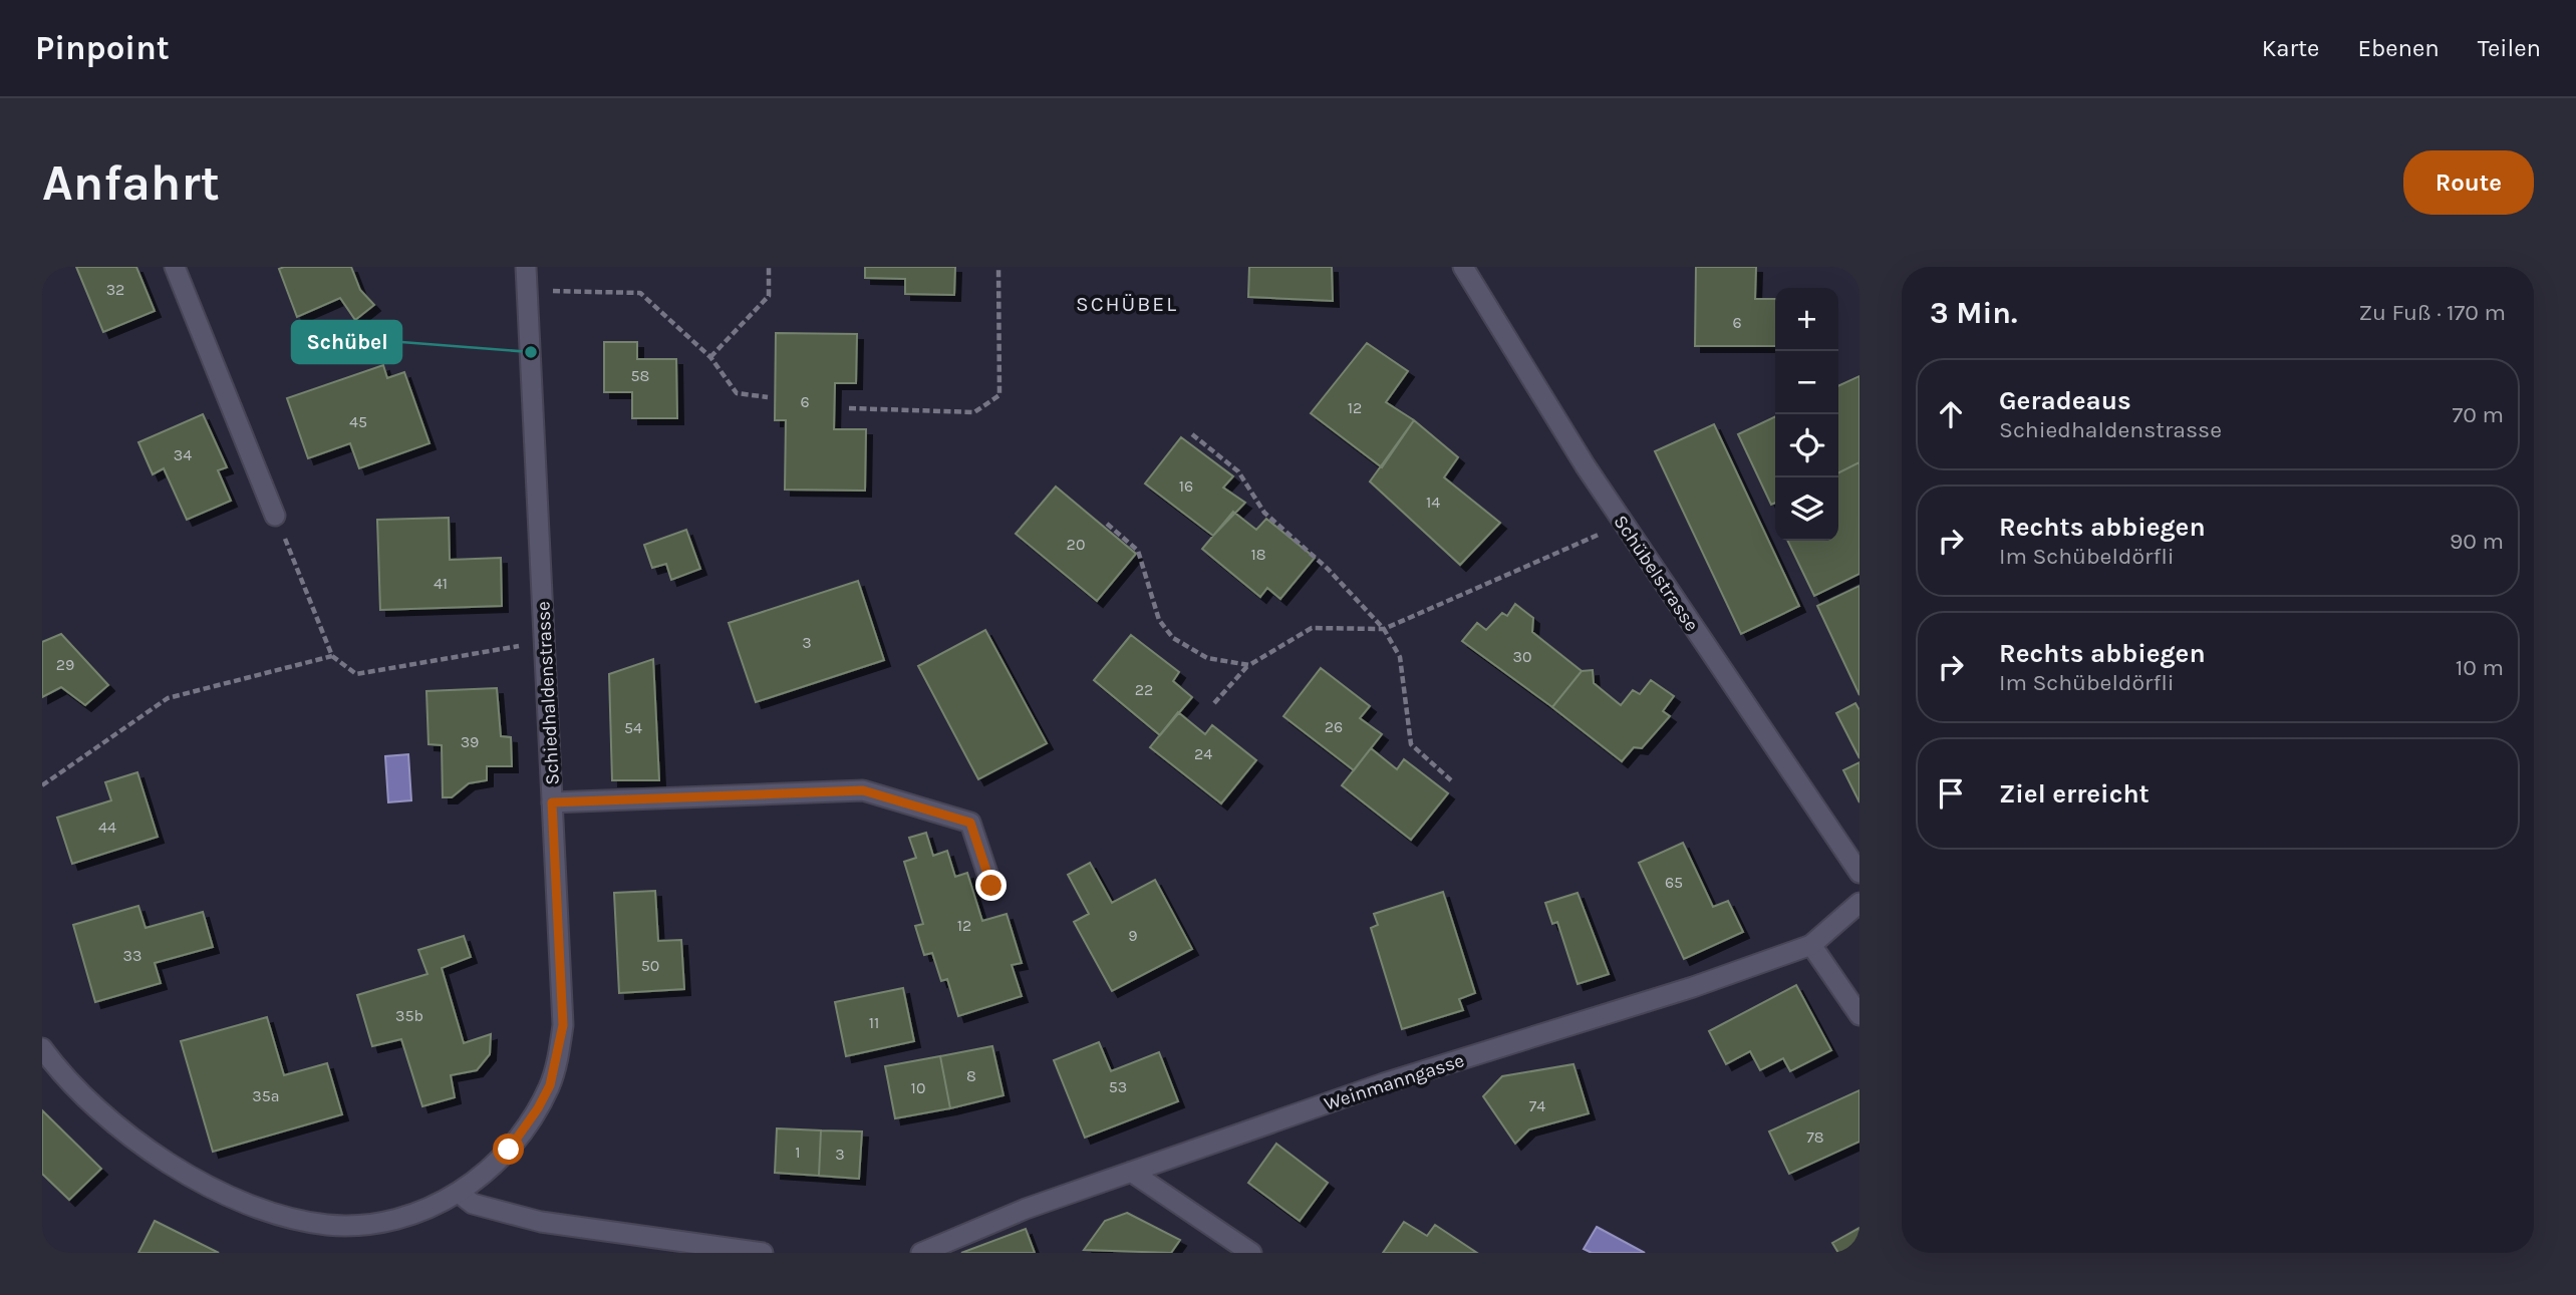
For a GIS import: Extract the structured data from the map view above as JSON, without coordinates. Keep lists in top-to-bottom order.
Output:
{
  "streets": {
    "street": ["Schübelstrasse", "Schiedhaldenstrasse", "Weinmanngasse"]
  },
  "districts": ["SCHÜBEL"],
  "places": ["Schübel"],
  "house_numbers": [
    "32",
    "6",
    "58",
    "6",
    "12",
    "45",
    "34",
    "16",
    "14",
    "20",
    "18",
    "41",
    "3",
    "30",
    "29",
    "22",
    "26",
    "54",
    "39",
    "24",
    "44",
    "65",
    "12",
    "9",
    "33",
    "50",
    "35b",
    "11",
    "8",
    "53",
    "10",
    "35a",
    "74",
    "78",
    "1",
    "3"
  ],
  "page": {
    "header": "Pinpoint",
    "nav": ["Karte", "Ebenen", "Teilen"],
    "buttons": "Route",
    "title": "Anfahrt",
    "heading": ["3 Min.", "Zu Fuß · 170 m"],
    "map_buttons": ["+", "−"],
    "list": [
      ["Geradeaus", "Schiedhaldenstrasse", "70 m"],
      ["Rechts abbiegen", "Im Schübeldörfli", "90 m"],
      ["Rechts abbiegen", "Im Schübeldörfli", "10 m"],
      "Ziel erreicht"
    ]
  }
}
